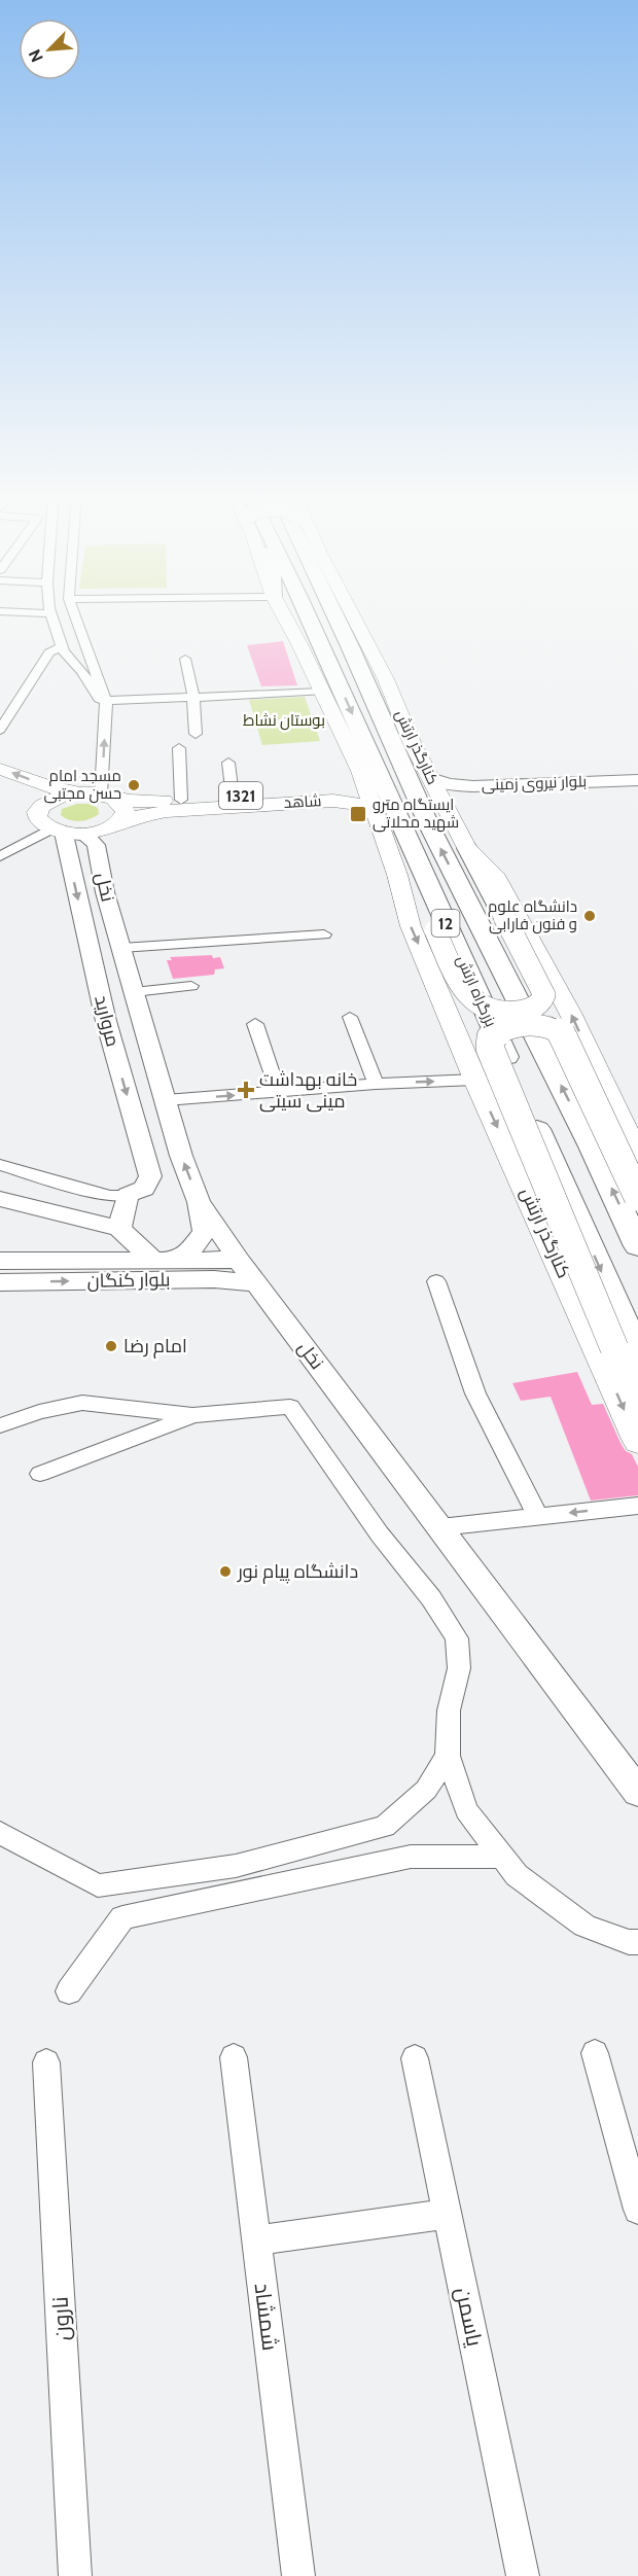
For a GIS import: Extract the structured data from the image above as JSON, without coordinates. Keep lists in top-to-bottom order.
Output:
{
  "streets": {
    "highway": ["12", "بزرگراه ارتش"],
    "main road": [
      "کنارگذر ارتش",
      "بلوار نیروی زمینی",
      "1321",
      "شاهد",
      "نخل",
      "مروارید",
      "بلوار کنگان"
    ],
    "street": ["شمشاد", "یاسمن", "نارون"]
  },
  "crossings": [
    ["کنارگذر ارتش", "بلوار نیروی زمینی"],
    ["کنارگذر ارتش", "شاهد"],
    ["1321", "شاهد"],
    ["شاهد", "مروارید"],
    ["نخل", "بلوار کنگان"]
  ],
  "one_way": ["مروارید"],
  "parks": ["بوستان نشاط"],
  "places": {
    "other": [
      "مسجد امام حسن مجتبی",
      "دانشگاه علوم و فنون فارابی",
      "امام رضا",
      "دانشگاه پیام نور"
    ],
    "transit": ["ایستگاه مترو شهید محلاتی"],
    "health": ["خانه بهداشت مینی سیتی"]
  },
  "north": "bottom left"
}
